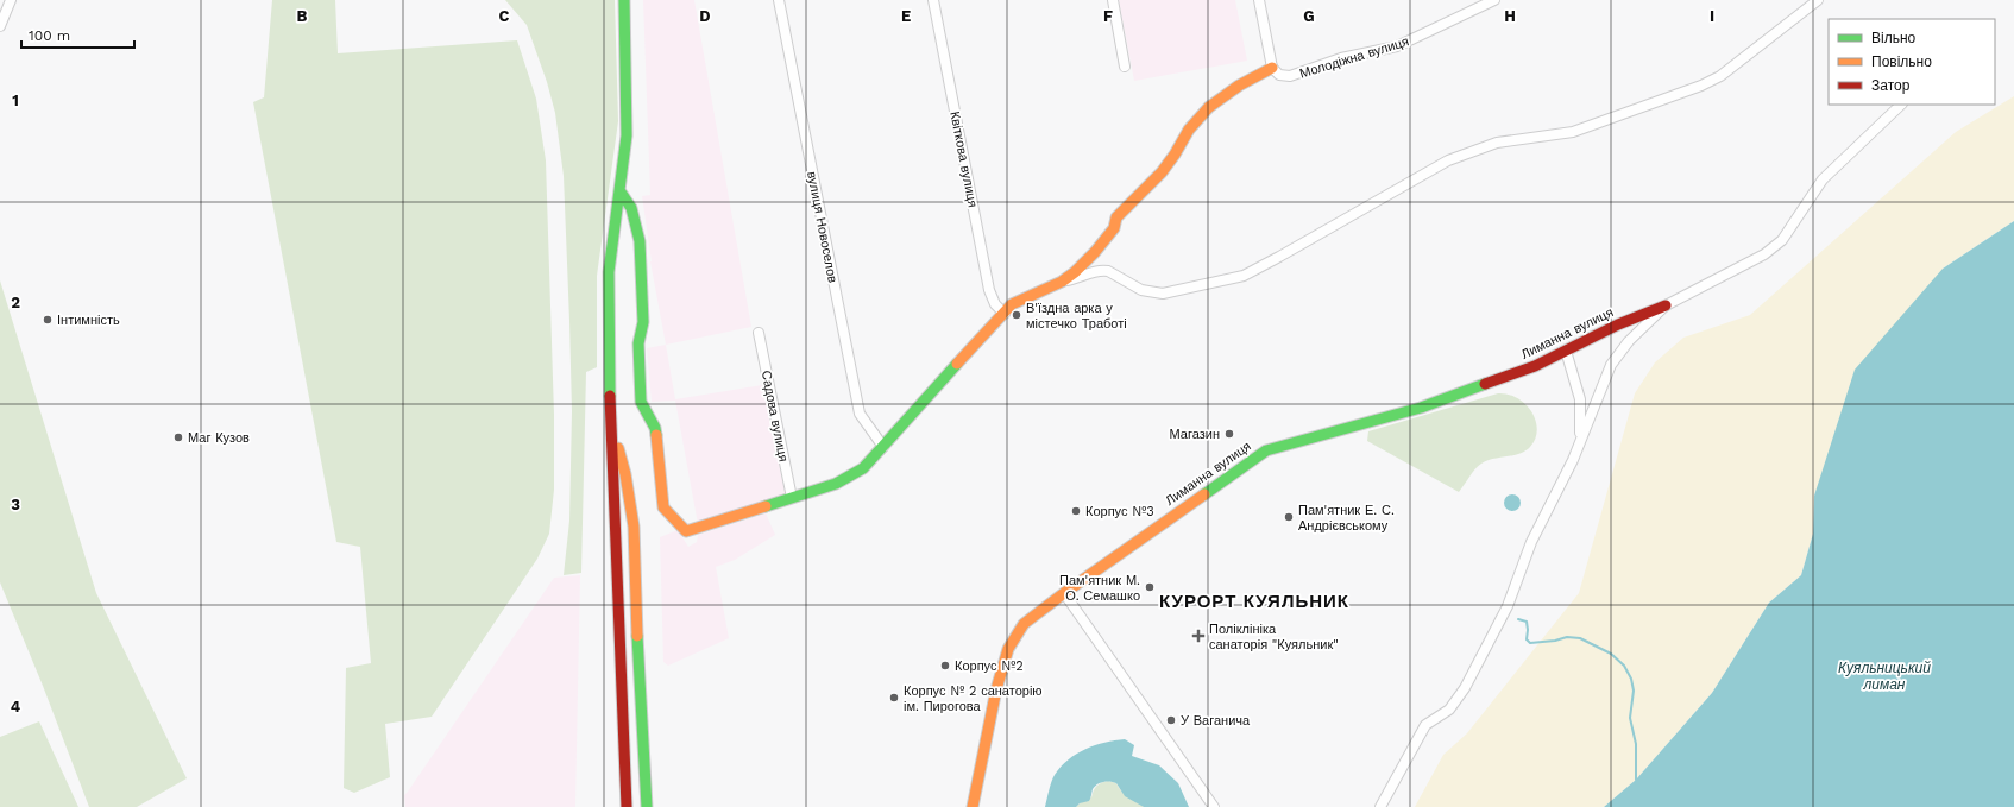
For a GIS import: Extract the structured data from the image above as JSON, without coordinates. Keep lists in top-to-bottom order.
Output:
{
  "streets": {
    "main road": ["Лиманна вулиця"],
    "street": [
      "Молодіжна вулиця",
      "Квіткова вулиця",
      "вулиця Новоселов",
      "Садова вулиця"
    ]
  },
  "districts": ["КУРОРТ КУЯЛЬНИК"],
  "water": ["Куяльницький лиман"],
  "places": {
    "other": [
      "В'їздна арка у містечко Тработі",
      "Інтимність",
      "Магазин",
      "Маг Кузов",
      "Корпус №3",
      "Пам'ятник Е. С. Андрієвському",
      "Пам'ятник М. О. Семашко",
      "Корпус №2",
      "Корпус № 2 санаторію ім. Пирогова",
      "У Ваганича"
    ],
    "health": ["Поліклініка санаторія \"Куяльник\""]
  },
  "legend": ["Вільно", "Повільно", "Затор"],
  "scale_bar": "100 m",
  "grid": {
    "columns": [
      "B",
      "C",
      "D",
      "E",
      "F",
      "G",
      "H",
      "I"
    ],
    "rows": [
      "1",
      "2",
      "3",
      "4"
    ]
  }
}
